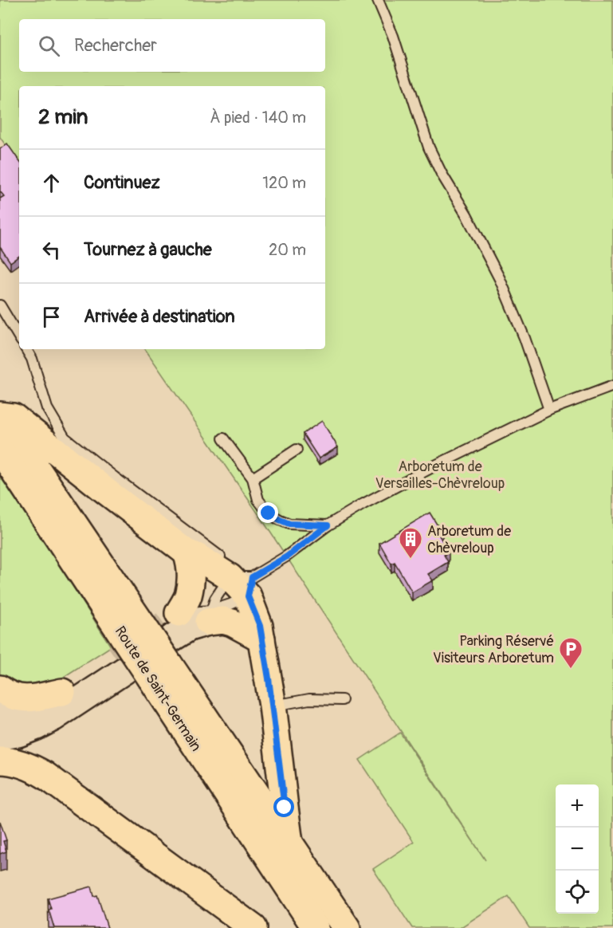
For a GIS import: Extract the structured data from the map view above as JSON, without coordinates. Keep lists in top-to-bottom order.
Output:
{
  "streets": {
    "main road": ["Route de Saint-Germain"]
  },
  "parks": ["Arboretum de Versailles-Chèvreloup"],
  "places": {
    "building": ["Arboretum de Chèvreloup"],
    "parking": ["Parking Réservé Visiteurs Arboretum"]
  },
  "page": {
    "search": "Rechercher",
    "heading": ["2 min", "À pied · 140 m"],
    "list": [
      ["Continuez", "120 m"],
      ["Tournez à gauche", "20 m"],
      "Arrivée à destination"
    ],
    "map_buttons": ["+", "−"]
  }
}
